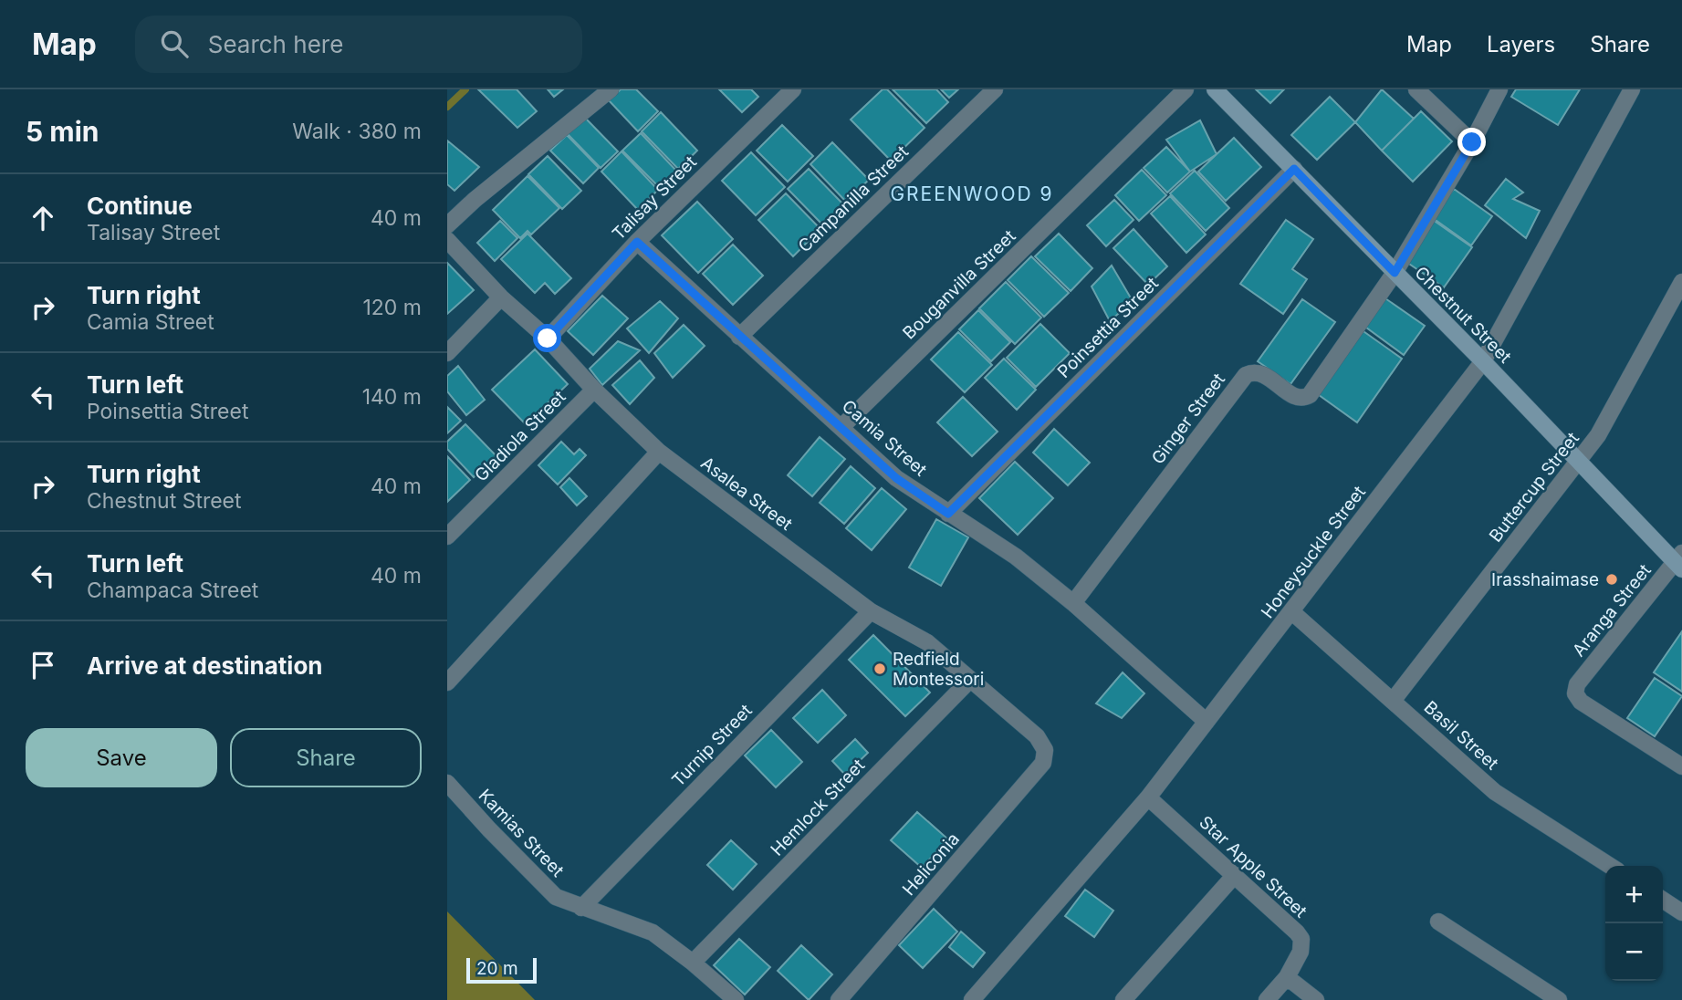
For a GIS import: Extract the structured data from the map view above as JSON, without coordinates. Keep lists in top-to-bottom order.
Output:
{
  "streets": {
    "street": [
      "Talisay Street",
      "Campanilla Street",
      "Bouganvilla Street",
      "Chestnut Street",
      "Poinsettia Street",
      "Ginger Street",
      "Gladiola Street",
      "Camia Street",
      "Buttercup Street",
      "Asalea Street",
      "Honeysuckle Street",
      "Aranga Street",
      "Basil Street",
      "Turnip Street",
      "Hemlock Street",
      "Kamias Street",
      "Heliconia",
      "Star Apple Street"
    ]
  },
  "crossings": [
    ["Talisay Street", "Camia Street"],
    ["Talisay Street", "Asalea Street"],
    ["Campanilla Street", "Camia Street"],
    ["Bouganvilla Street", "Camia Street"],
    ["Chestnut Street", "Poinsettia Street"],
    ["Chestnut Street", "Ginger Street"],
    ["Chestnut Street", "Buttercup Street"],
    ["Chestnut Street", "Honeysuckle Street"],
    ["Chestnut Street", "Aranga Street"],
    ["Poinsettia Street", "Camia Street"],
    ["Ginger Street", "Camia Street"],
    ["Gladiola Street", "Asalea Street"],
    ["Camia Street", "Honeysuckle Street"],
    ["Buttercup Street", "Basil Street"],
    ["Asalea Street", "Turnip Street"],
    ["Asalea Street", "Hemlock Street"],
    ["Asalea Street", "Heliconia"],
    ["Honeysuckle Street", "Basil Street"],
    ["Honeysuckle Street", "Star Apple Street"],
    ["Turnip Street", "Kamias Street"],
    ["Hemlock Street", "Kamias Street"]
  ],
  "districts": ["GREENWOOD 9"],
  "places": ["Irasshaimase", "Redfield Montessori"],
  "scale_bar": "20 m",
  "page": {
    "header": "Map",
    "search": "Search here",
    "nav": ["Map", "Layers", "Share"],
    "heading": ["5 min", "Walk · 380 m"],
    "list": [
      ["Continue", "Talisay Street", "40 m"],
      ["Turn right", "Camia Street", "120 m"],
      ["Turn left", "Poinsettia Street", "140 m"],
      ["Turn right", "Chestnut Street", "40 m"],
      ["Turn left", "Champaca Street", "40 m"],
      "Arrive at destination"
    ],
    "buttons": ["Save", "Share"],
    "map_buttons": ["+", "−"],
    "scale": "20 m"
  }
}
